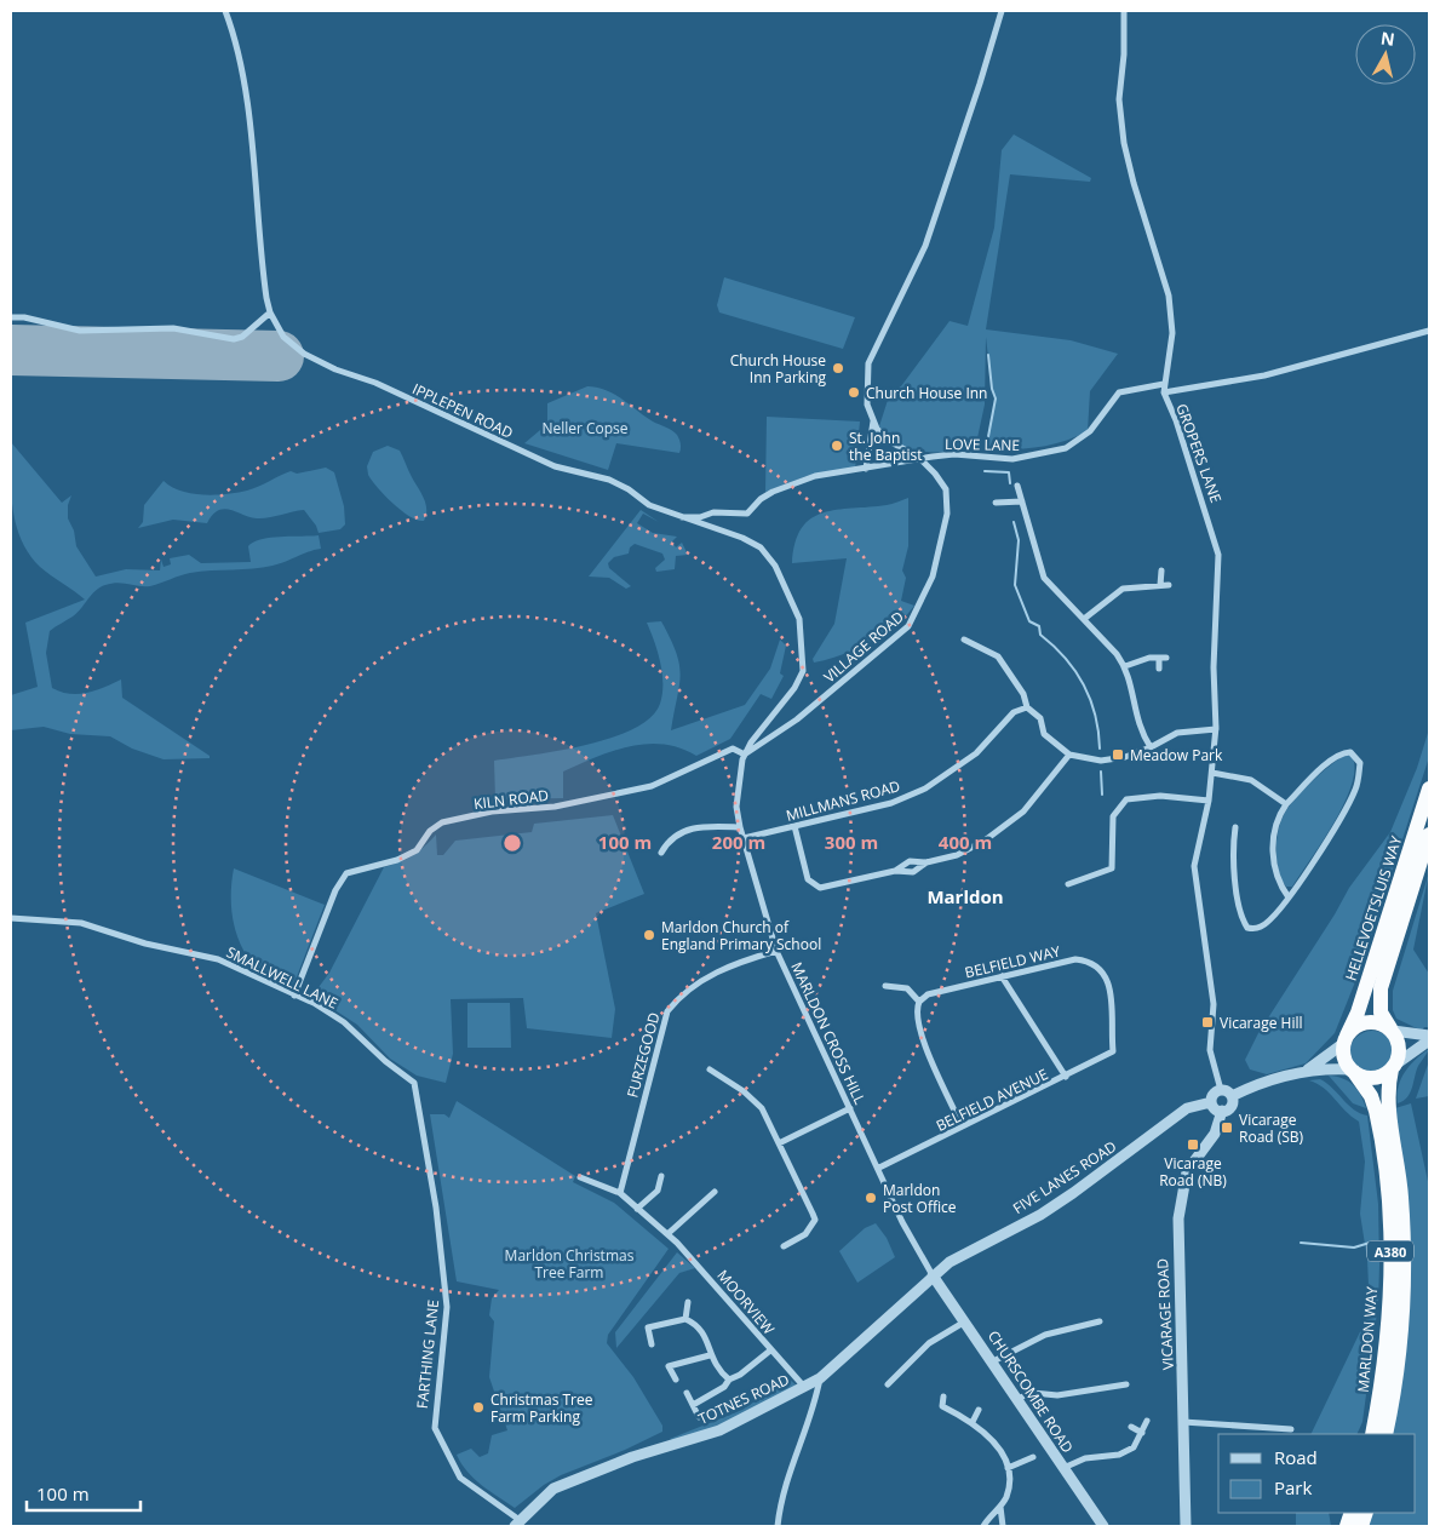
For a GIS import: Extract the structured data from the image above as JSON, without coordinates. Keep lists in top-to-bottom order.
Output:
{
  "streets": {
    "highway": ["HELLEVOETSLUIS WAY", "A380", "MARLDON WAY"],
    "street": [
      "IPPLEPEN ROAD",
      "LOVE LANE",
      "GROPERS LANE",
      "VILLAGE ROAD",
      "KILN ROAD",
      "MILLMANS ROAD",
      "BELFIELD WAY",
      "SMALLWELL LANE",
      "MARLDON CROSS HILL",
      "FURZEGOOD",
      "BELFIELD AVENUE",
      "FIVE LANES ROAD",
      "MOORVIEW",
      "VICARAGE ROAD",
      "FARTHING LANE",
      "CHURSCOMBE ROAD",
      "TOTNES ROAD"
    ]
  },
  "crossings": [
    ["IPPLEPEN ROAD", "LOVE LANE"],
    ["IPPLEPEN ROAD", "VILLAGE ROAD"],
    ["IPPLEPEN ROAD", "KILN ROAD"],
    ["IPPLEPEN ROAD", "MARLDON CROSS HILL"],
    ["LOVE LANE", "GROPERS LANE"],
    ["LOVE LANE", "VILLAGE ROAD"],
    ["VILLAGE ROAD", "KILN ROAD"],
    ["VILLAGE ROAD", "MARLDON CROSS HILL"],
    ["KILN ROAD", "SMALLWELL LANE"],
    ["KILN ROAD", "MARLDON CROSS HILL"],
    ["MILLMANS ROAD", "MARLDON CROSS HILL"],
    ["HELLEVOETSLUIS WAY", "MARLDON WAY"],
    ["BELFIELD WAY", "BELFIELD AVENUE"],
    ["SMALLWELL LANE", "FARTHING LANE"],
    ["MARLDON CROSS HILL", "FURZEGOOD"],
    ["MARLDON CROSS HILL", "BELFIELD AVENUE"],
    ["MARLDON CROSS HILL", "FIVE LANES ROAD"],
    ["MARLDON CROSS HILL", "CHURSCOMBE ROAD"],
    ["MARLDON CROSS HILL", "TOTNES ROAD"],
    ["FURZEGOOD", "MOORVIEW"],
    ["FIVE LANES ROAD", "VICARAGE ROAD"],
    ["FIVE LANES ROAD", "CHURSCOMBE ROAD"],
    ["FIVE LANES ROAD", "TOTNES ROAD"],
    ["MOORVIEW", "TOTNES ROAD"],
    ["FARTHING LANE", "TOTNES ROAD"],
    ["CHURSCOMBE ROAD", "TOTNES ROAD"]
  ],
  "districts": ["Marldon"],
  "parks": ["Neller Copse", "Marldon Christmas Tree Farm"],
  "places": {
    "other": [
      "Church House Inn Parking",
      "Church House Inn",
      "St. John the Baptist",
      "Marldon Church of England Primary School",
      "Marldon Post Office",
      "Christmas Tree Farm Parking"
    ],
    "transit": [
      "Meadow Park",
      "Vicarage Hill",
      "Vicarage Road (SB)",
      "Vicarage Road (NB)"
    ]
  },
  "legend": ["Road", "Park"],
  "scale_bar": "100 m",
  "north": "top",
  "rings": [
    "100 m",
    "200 m",
    "300 m",
    "400 m"
  ]
}
